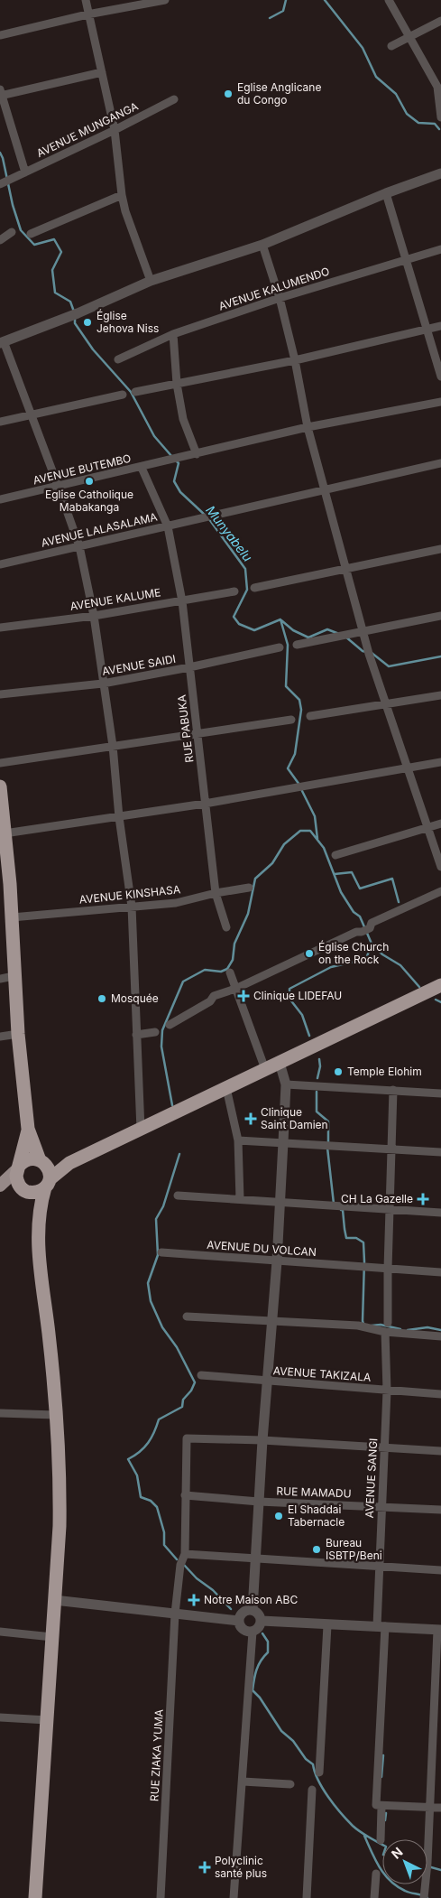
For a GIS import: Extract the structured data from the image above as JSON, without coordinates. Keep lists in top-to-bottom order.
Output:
{
  "streets": {
    "street": [
      "AVENUE MUNGANGA",
      "AVENUE KALUMENDO",
      "AVENUE BUTEMBO",
      "AVENUE LALASALAMA",
      "AVENUE KALUME",
      "AVENUE SAIDI",
      "RUE PABUKA",
      "AVENUE KINSHASA",
      "AVENUE DU VOLCAN",
      "AVENUE TAKIZALA",
      "AVENUE SANGI",
      "RUE MAMADU",
      "RUE ZIAKA YUMA"
    ]
  },
  "crossings": [
    ["AVENUE BUTEMBO", "RUE PABUKA"],
    ["AVENUE LALASALAMA", "RUE PABUKA"],
    ["AVENUE KALUME", "RUE PABUKA"],
    ["AVENUE SAIDI", "RUE PABUKA"],
    ["RUE PABUKA", "AVENUE KINSHASA"],
    ["AVENUE TAKIZALA", "AVENUE SANGI"],
    ["AVENUE SANGI", "RUE MAMADU"],
    ["RUE MAMADU", "RUE ZIAKA YUMA"]
  ],
  "water": ["Munyabelu"],
  "places": {
    "other": [
      "Eglise Anglicane du Congo",
      "Église Jehova Niss",
      "Eglise Catholique Mabakanga",
      "Église Church on the Rock",
      "Mosquée",
      "Temple Elohim",
      "El Shaddai Tabernacle",
      "Bureau ISBTP/Beni"
    ],
    "health": [
      "Clinique LIDEFAU",
      "Clinique Saint Damien",
      "CH La Gazelle",
      "Notre Maison ABC",
      "Polyclinic santé plus"
    ]
  },
  "north": "top left"
}
